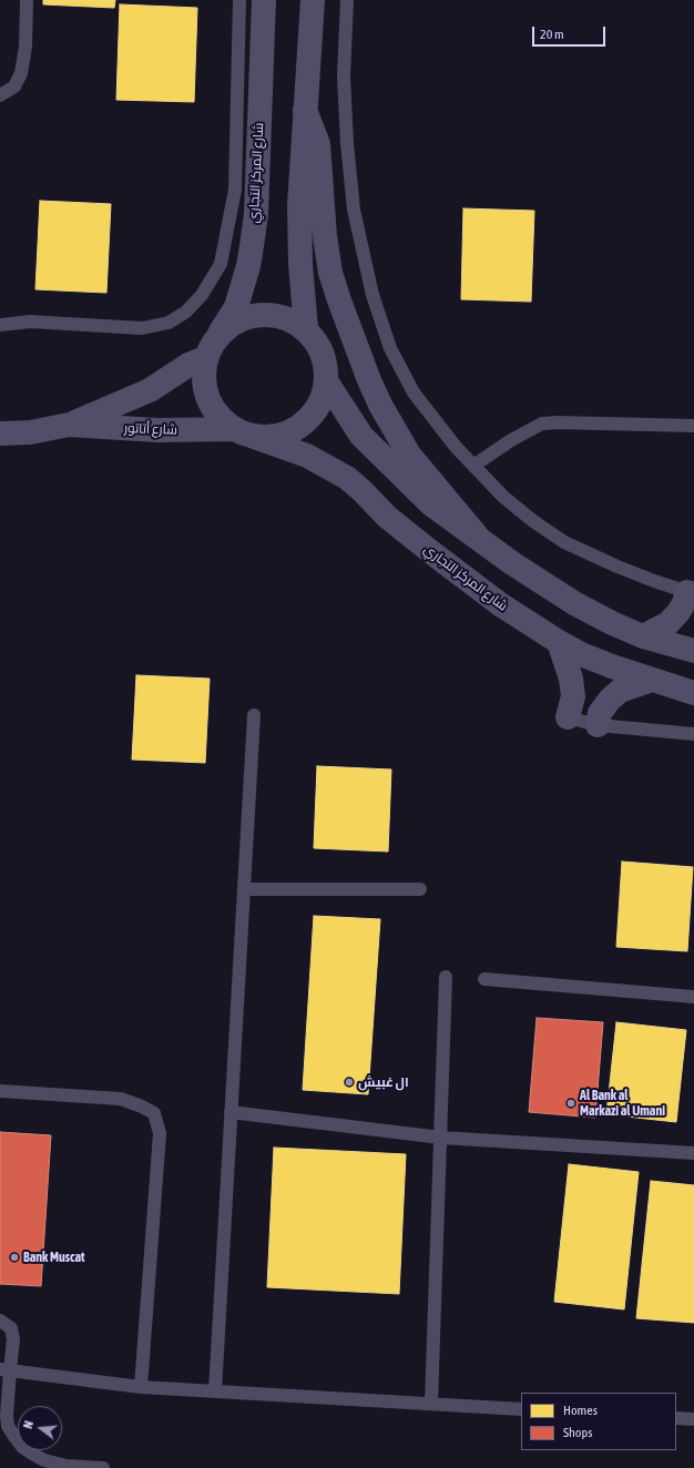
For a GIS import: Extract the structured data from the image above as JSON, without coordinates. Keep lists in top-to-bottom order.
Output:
{
  "streets": {
    "street": ["شارع المركز التجاري", "شارع أتاتور"]
  },
  "crossings": [
    ["شارع المركز التجاري", "شارع أتاتور"]
  ],
  "places": ["ال غبيش", "Al Bank al Markazi al Umani", "Bank Muscat"],
  "legend": ["Homes", "Shops"],
  "scale_bar": "20 m",
  "north": "left"
}
